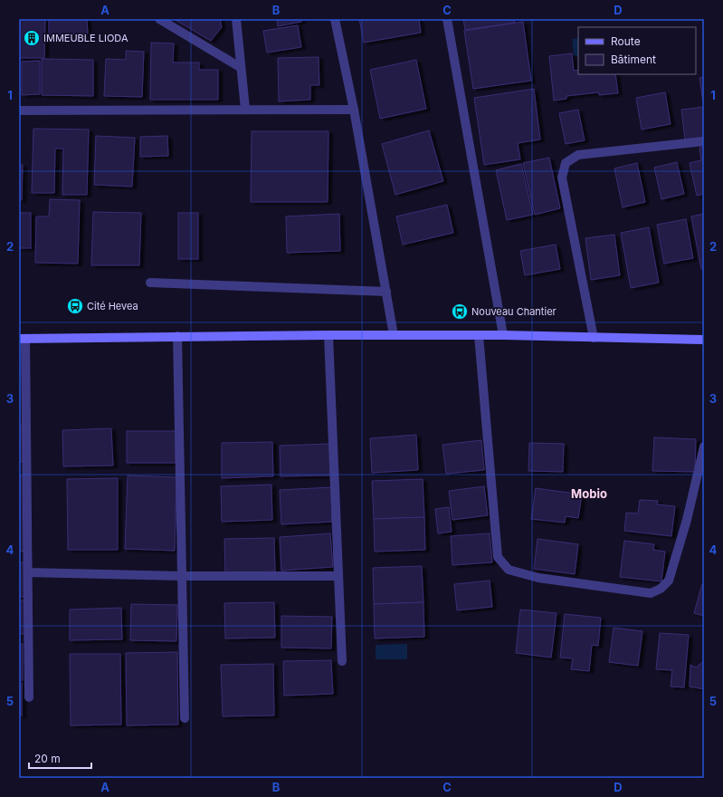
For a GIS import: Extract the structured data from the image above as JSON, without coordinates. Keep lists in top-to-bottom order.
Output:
{
  "districts": ["Mobio"],
  "places": {
    "building": ["IMMEUBLE LIODA"],
    "bus stop": ["Cité Hevea", "Nouveau Chantier"]
  },
  "legend": ["Route", "Bâtiment"],
  "scale_bar": "20 m",
  "grid": {
    "columns": [
      "A",
      "B",
      "C",
      "D"
    ],
    "rows": [
      "1",
      "2",
      "3",
      "4",
      "5"
    ]
  }
}
